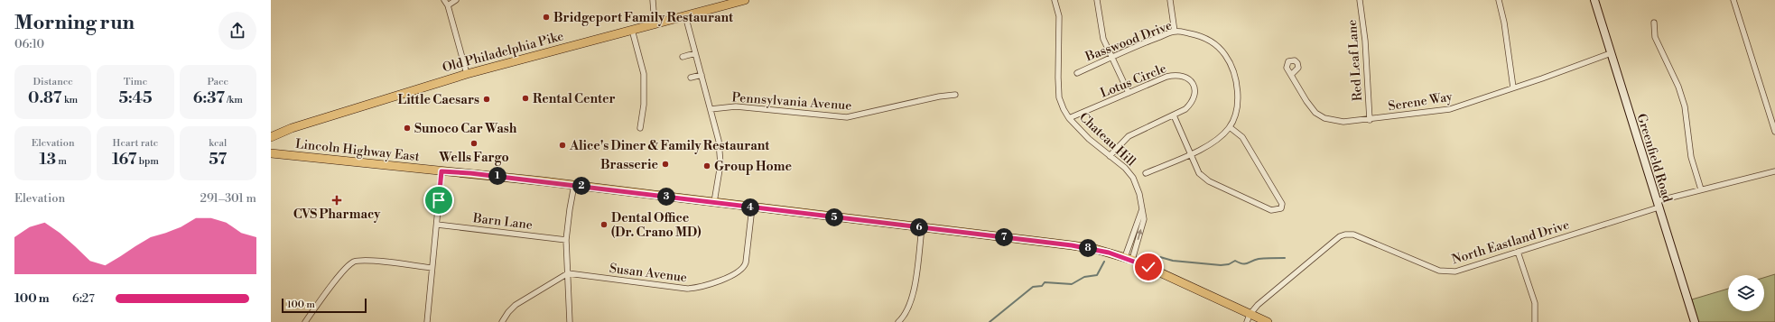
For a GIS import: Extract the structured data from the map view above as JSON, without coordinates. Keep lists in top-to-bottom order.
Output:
{
  "streets": {
    "main road": ["Old Philadelphia Pike", "Lincoln Highway East", "Greenfield Road"],
    "street": [
      "Basswood Drive",
      "Red Leaf Lane",
      "Lotus Circle",
      "Pennsylvania Avenue",
      "Serene Way",
      "Chateau Hill",
      "Barn Lane",
      "North Eastland Drive",
      "Susan Avenue"
    ]
  },
  "crossings": [
    ["Red Leaf Lane", "Serene Way"],
    ["Lotus Circle", "Chateau Hill"],
    ["Serene Way", "Greenfield Road"],
    ["Chateau Hill", "Lincoln Highway East"],
    ["Lincoln Highway East", "North Eastland Drive"],
    ["Lincoln Highway East", "Susan Avenue"],
    ["Greenfield Road", "North Eastland Drive"]
  ],
  "places": {
    "other": [
      "Bridgeport Family Restaurant",
      "Rental Center",
      "Little Caesars",
      "Sunoco Car Wash",
      "Wells Fargo",
      "Alice's Diner & Family Restaurant",
      "Brasserie",
      "Group Home",
      "Dental Office (Dr. Crano MD)"
    ],
    "health": ["CVS Pharmacy"]
  },
  "scale_bar": "100 m",
  "page": {
    "heading": ["Morning run", "06:10"],
    "stats": [
      ["Distance", "0.87 km"],
      ["Time", "5:45"],
      ["Pace", "6:37 /km"],
      ["Elevation", "13 m"],
      ["Heart rate", "167 bpm"],
      ["kcal", "57"]
    ],
    "pins": [
      "1",
      "2",
      "3",
      "4",
      "5",
      "6",
      "7",
      "8"
    ],
    "chart": ["Elevation", "291–301 m"],
    "list": [
      {
        "name": "100 m",
        "note": "6:27"
      }
    ],
    "scale": "100 m"
  }
}
